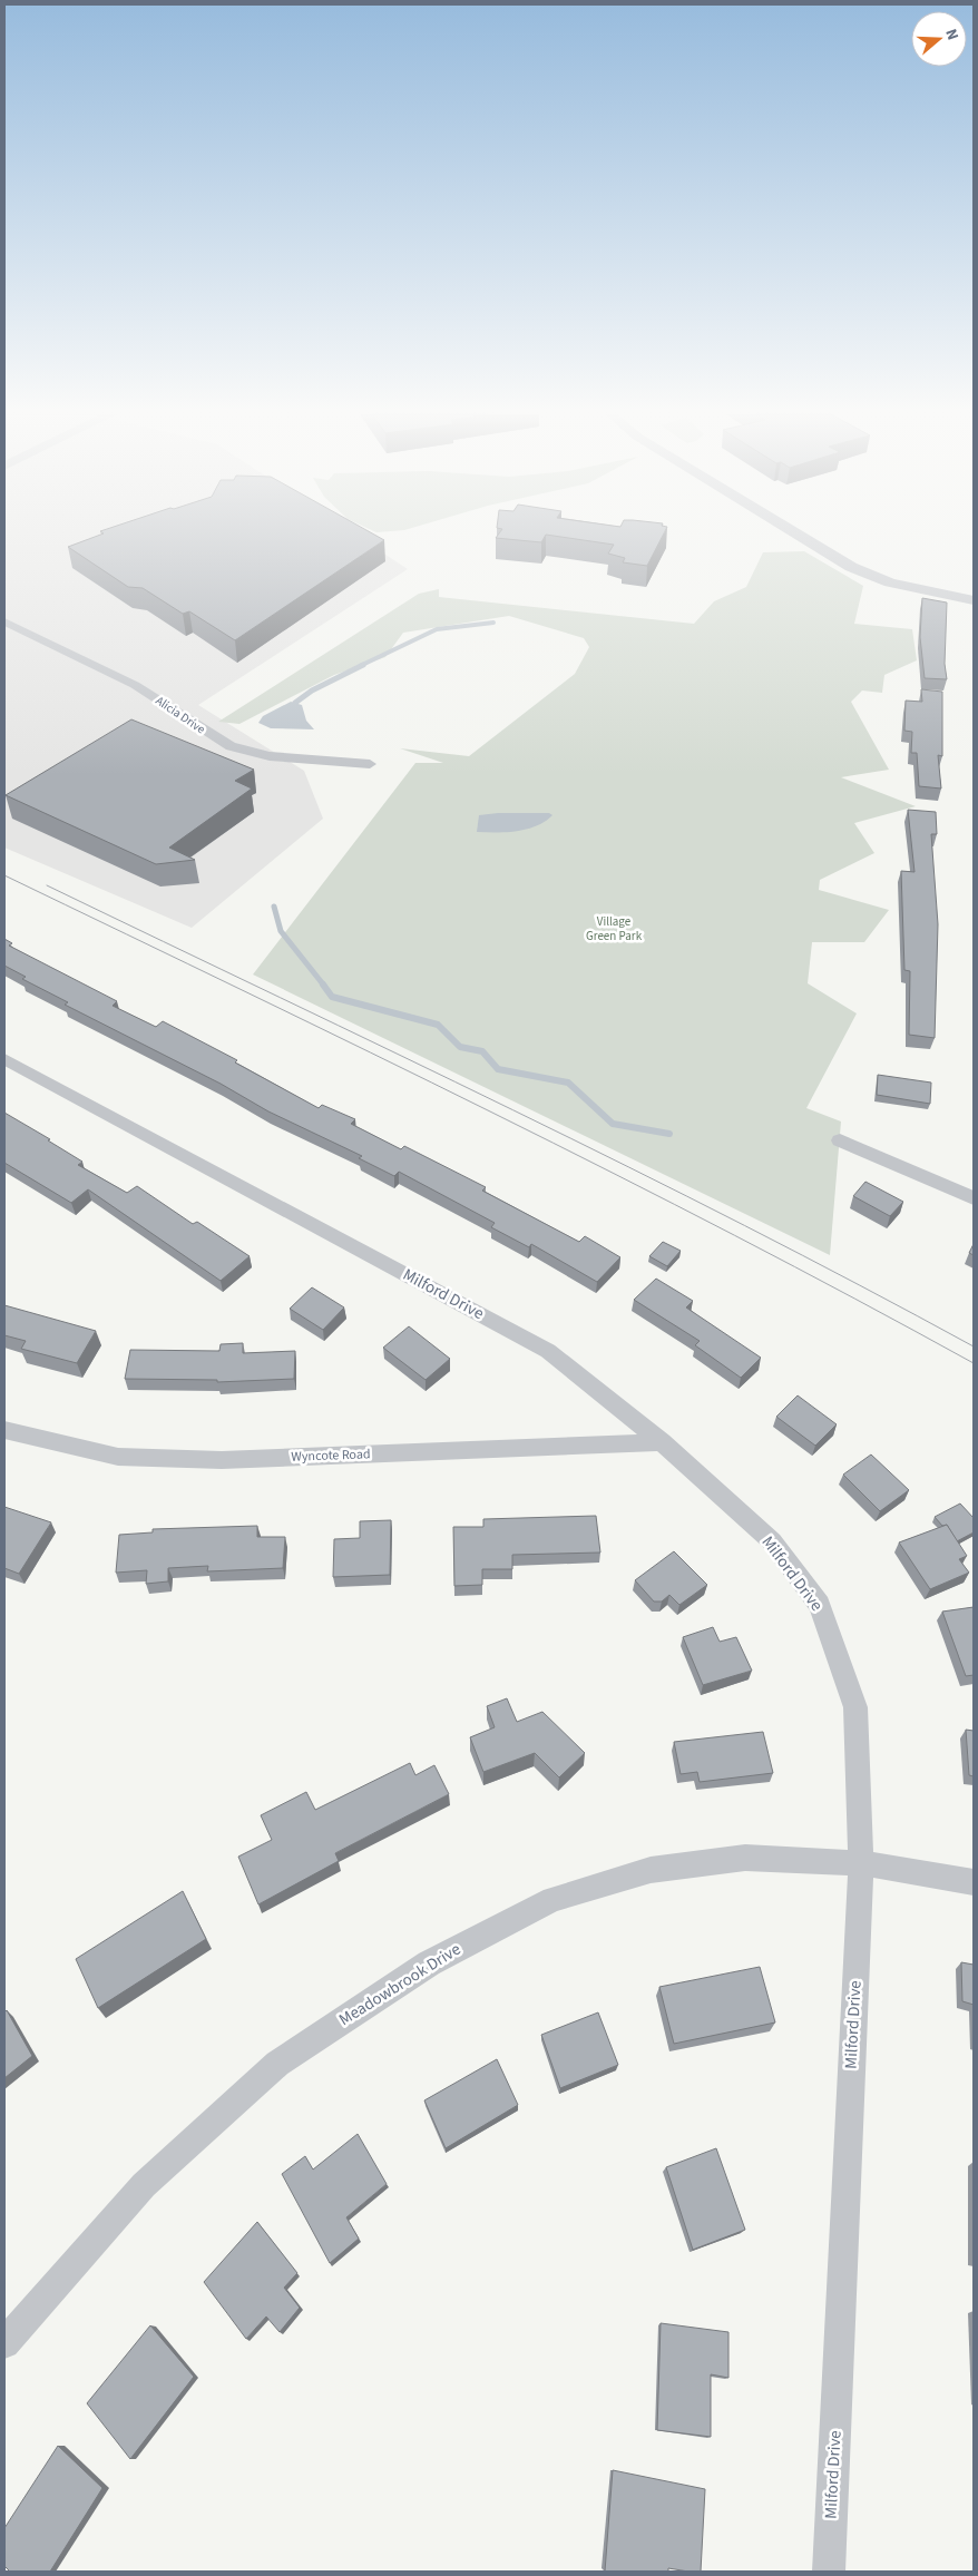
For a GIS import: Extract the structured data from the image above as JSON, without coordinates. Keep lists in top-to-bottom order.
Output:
{
  "streets": {
    "street": [
      "Alicia Drive",
      "Milford Drive",
      "Wyncote Road",
      "Meadowbrook Drive"
    ]
  },
  "crossings": [
    ["Milford Drive", "Wyncote Road"],
    ["Milford Drive", "Meadowbrook Drive"]
  ],
  "parks": ["Village Green Park"],
  "north": "right"
}
